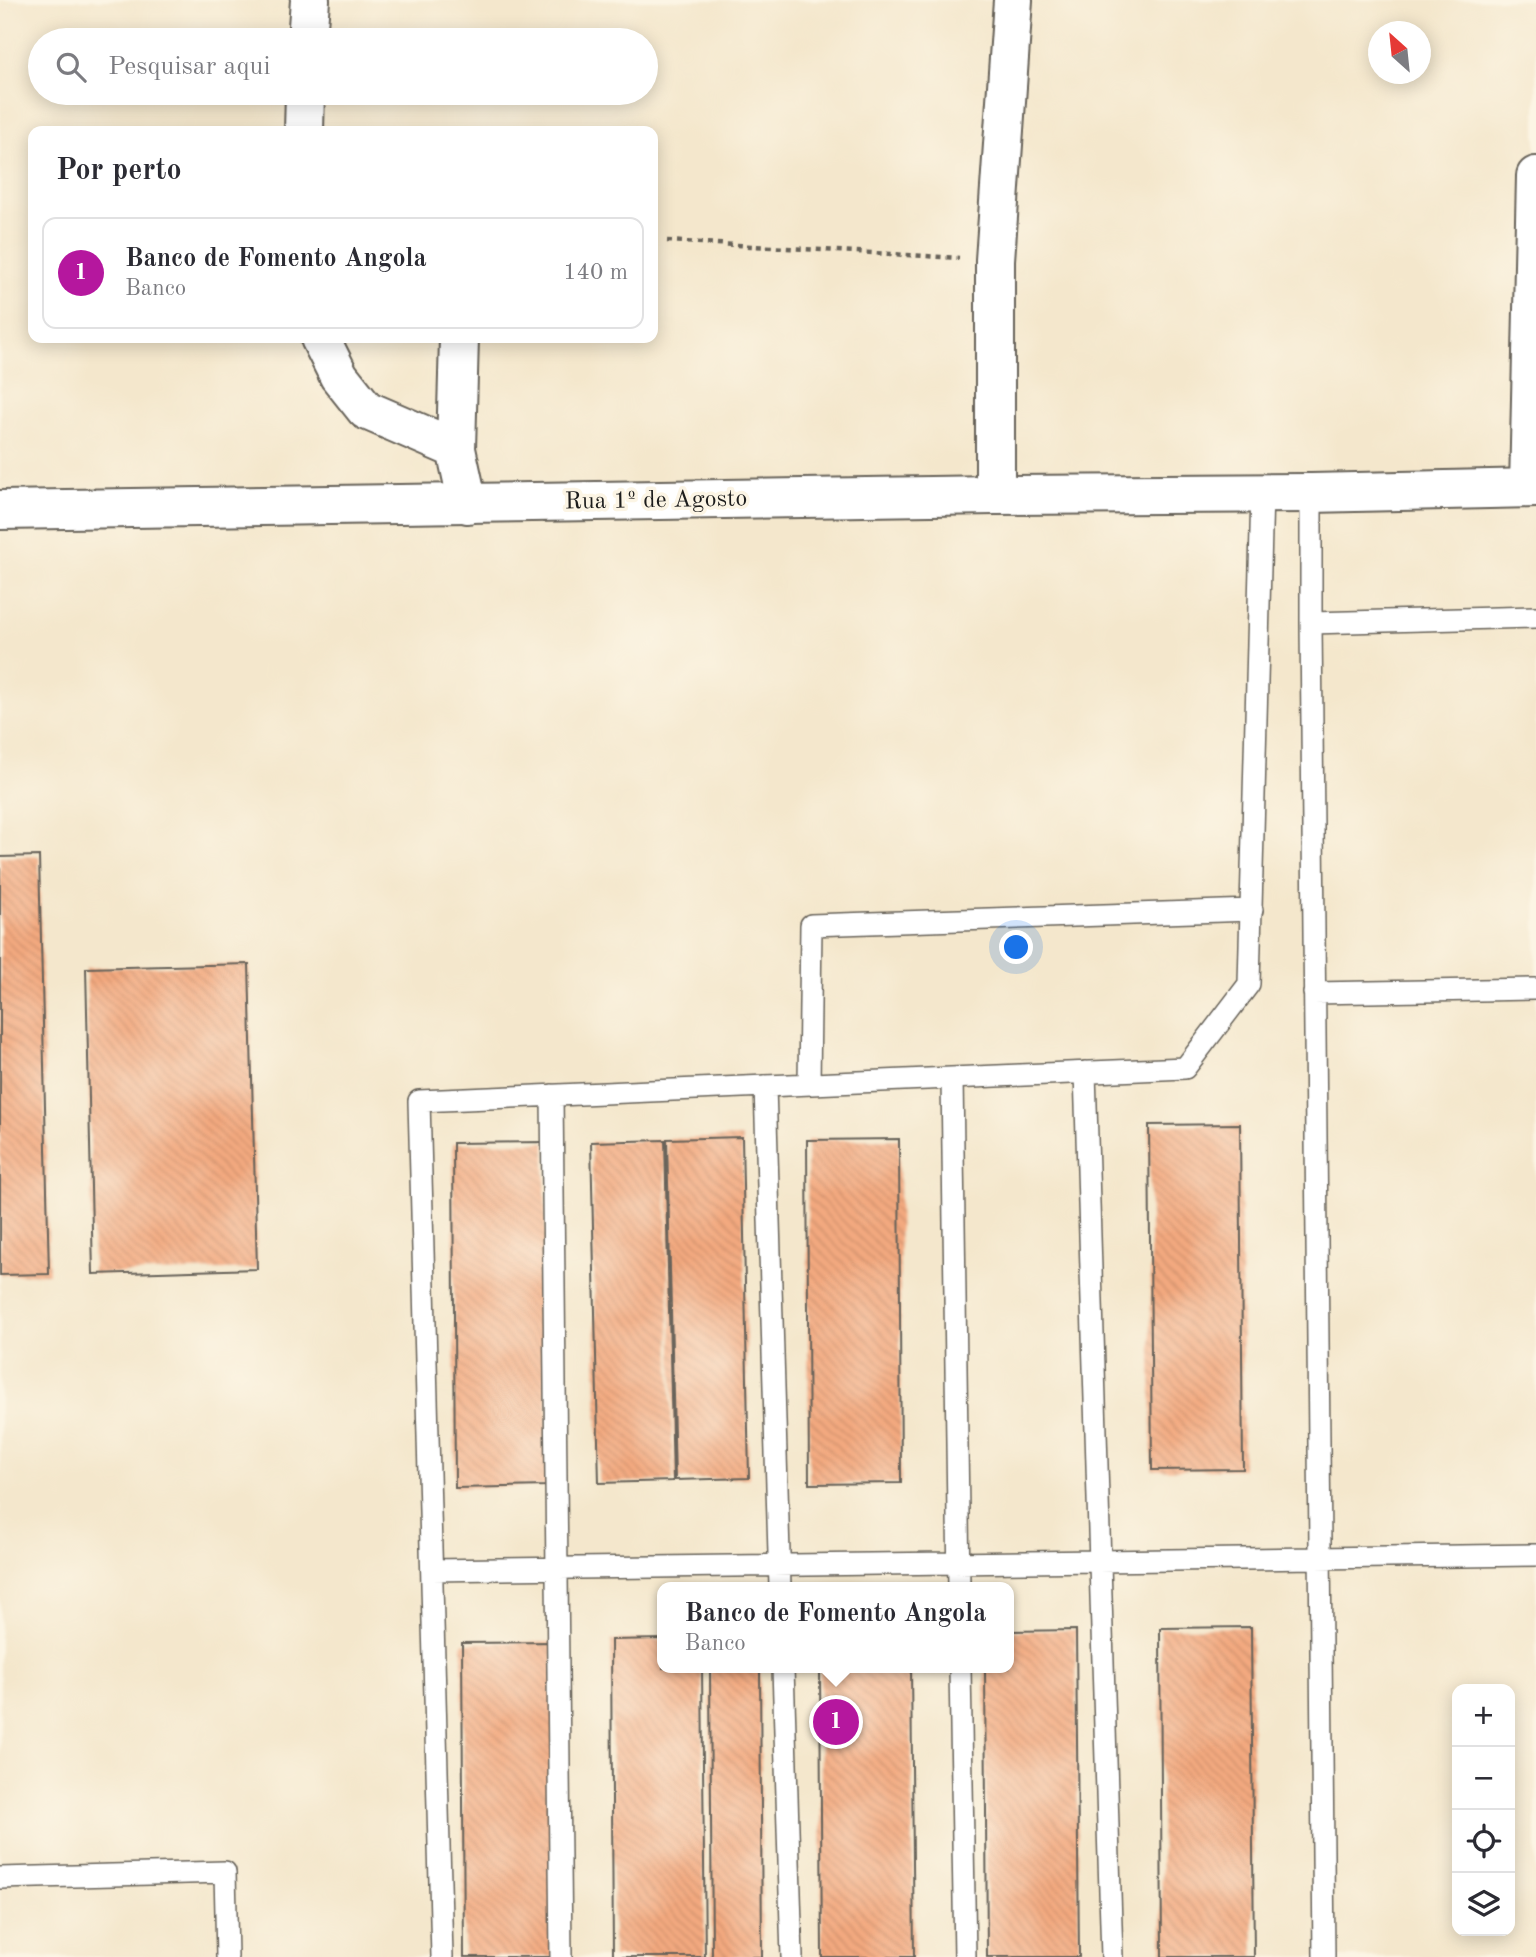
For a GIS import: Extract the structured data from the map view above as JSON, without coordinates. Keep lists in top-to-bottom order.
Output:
{
  "streets": {
    "main road": ["Rua 1º de Agosto"]
  },
  "north": "top left",
  "page": {
    "search": "Pesquisar aqui",
    "heading": "Por perto",
    "list": [
      {
        "mark": "1",
        "name": "Banco de Fomento Angola",
        "note": "Banco",
        "value": "140 m"
      }
    ],
    "popup": ["Banco de Fomento Angola", "Banco"],
    "map_buttons": ["+", "−"],
    "pins": "1"
  }
}
